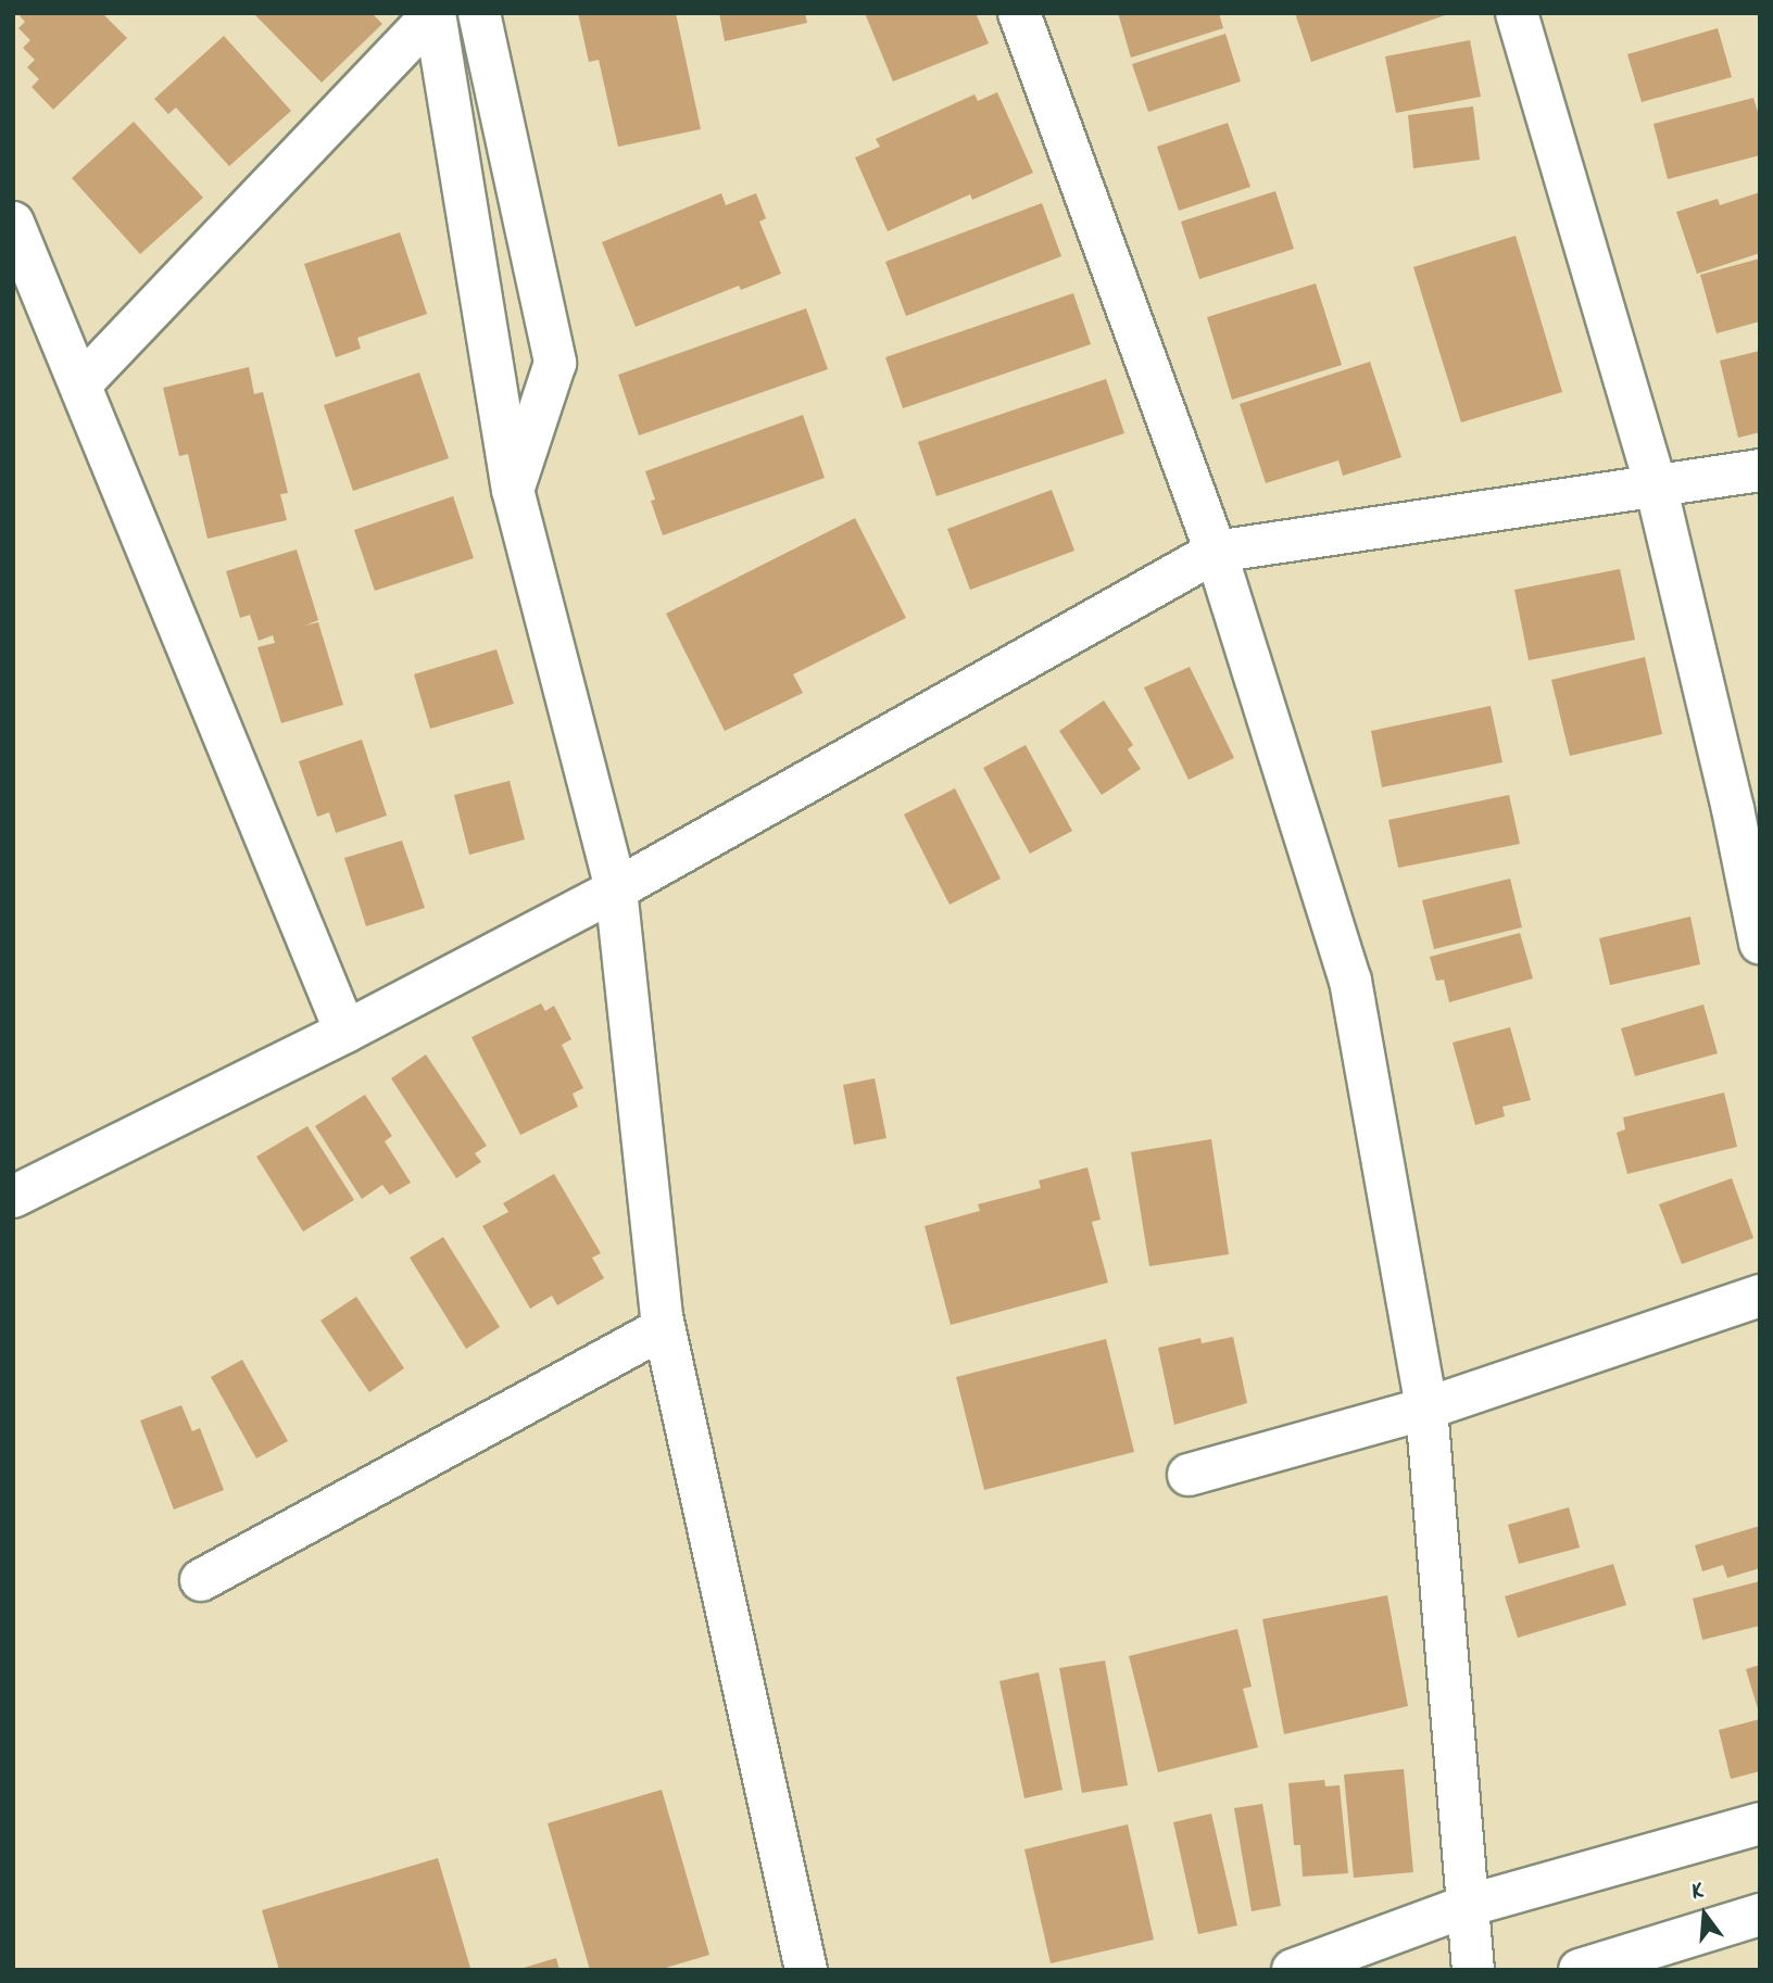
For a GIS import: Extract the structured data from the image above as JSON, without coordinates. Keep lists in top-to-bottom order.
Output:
{
  "north": "top"
}
